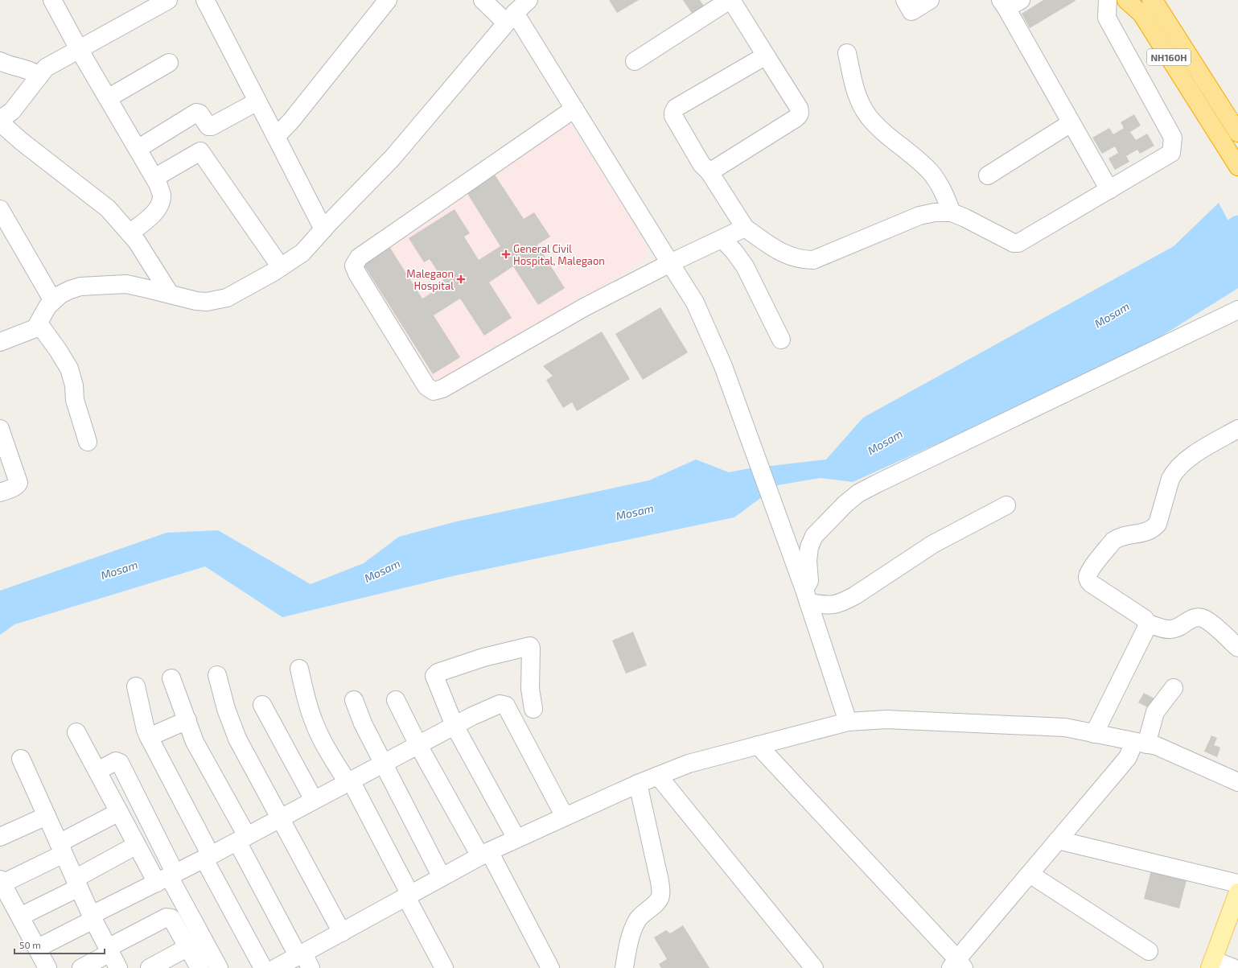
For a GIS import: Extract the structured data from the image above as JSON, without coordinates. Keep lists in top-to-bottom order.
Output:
{
  "streets": {
    "highway": ["NH160H"]
  },
  "water": ["Mosam"],
  "places": {
    "health": ["General Civil Hospital, Malegaon", "Malegaon Hospital"]
  },
  "scale_bar": "50 m"
}
